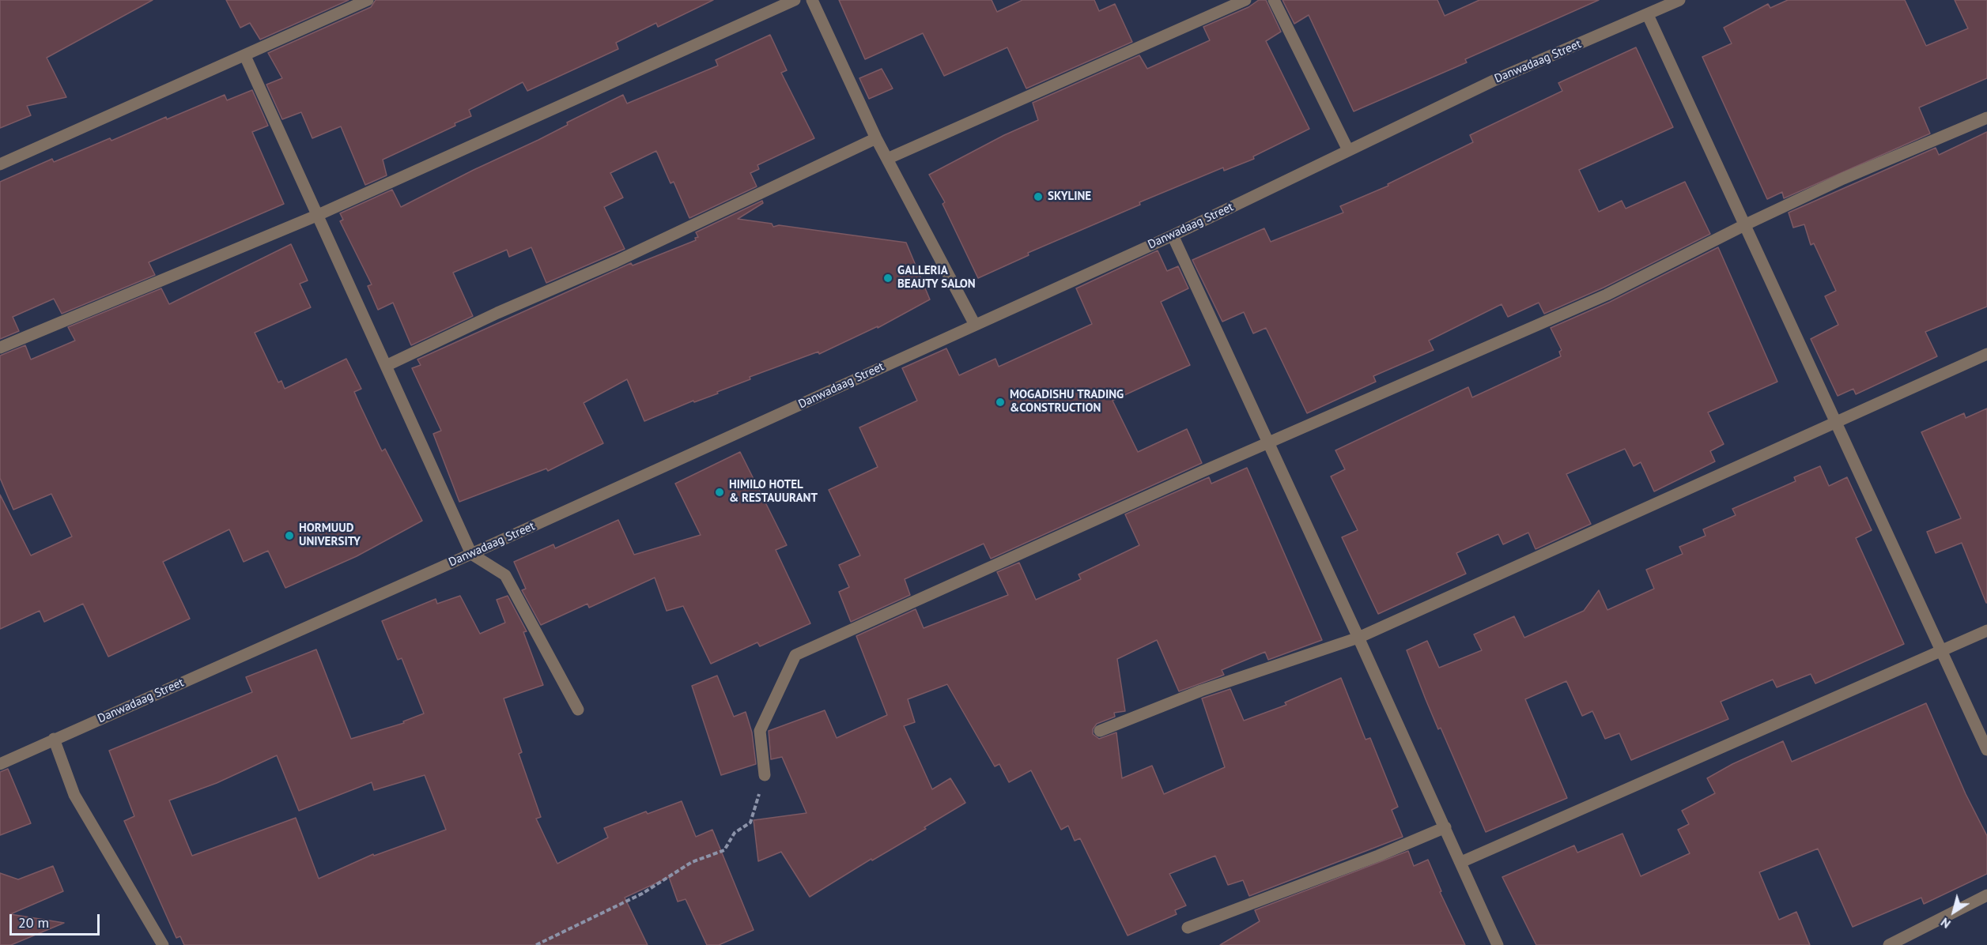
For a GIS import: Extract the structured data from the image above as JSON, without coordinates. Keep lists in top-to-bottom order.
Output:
{
  "streets": {
    "street": ["Danwadaag Street"]
  },
  "places": [
    "SKYLINE",
    "GALLERIA BEAUTY SALON",
    "MOGADISHU TRADING &CONSTRUCTION",
    "HIMILO HOTEL & RESTAUURANT",
    "HORMUUD UNIVERSITY"
  ],
  "scale_bar": "20 m",
  "north": "bottom left"
}
